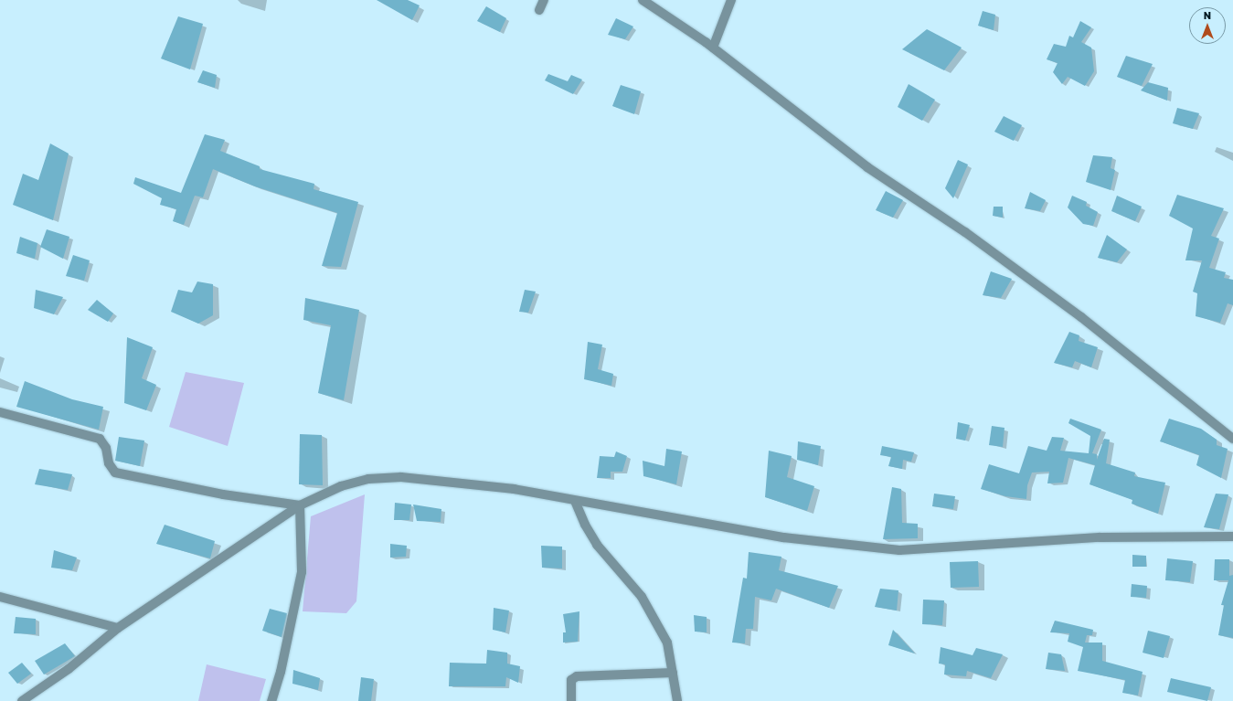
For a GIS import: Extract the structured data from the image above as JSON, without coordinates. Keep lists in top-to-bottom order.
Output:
{
  "north": "top"
}
